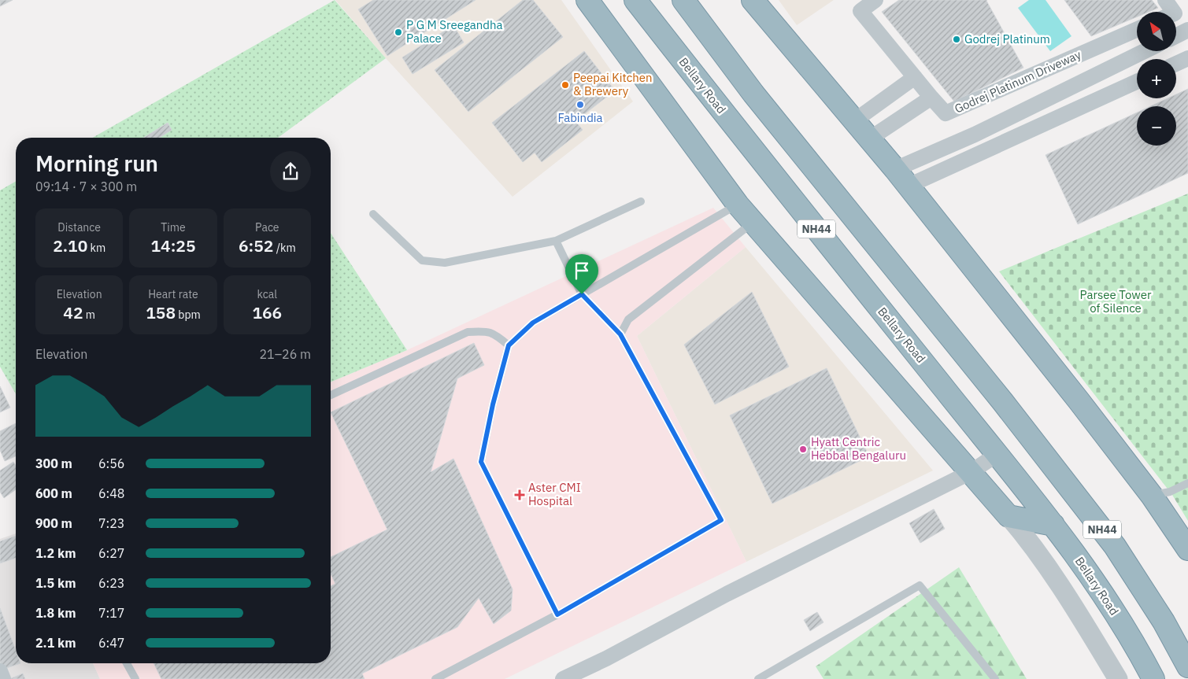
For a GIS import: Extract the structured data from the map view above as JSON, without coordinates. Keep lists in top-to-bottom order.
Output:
{
  "streets": {
    "highway": ["Bellary Road", "NH44"],
    "street": ["Godrej Platinum Driveway"]
  },
  "parks": ["Parsee Tower of Silence"],
  "places": {
    "other": [
      "P G M Sreegandha Palace",
      "Godrej Platinum",
      "Peepai Kitchen & Brewery",
      "Fabindia",
      "Hyatt Centric Hebbal Bengaluru"
    ],
    "health": ["Aster CMI Hospital"]
  },
  "north": "top left",
  "page": {
    "map_buttons": ["+", "−"],
    "heading": ["Morning run", "09:14 · 7 × 300 m"],
    "stats": [
      ["Distance", "2.10 km"],
      ["Time", "14:25"],
      ["Pace", "6:52 /km"],
      ["Elevation", "42 m"],
      ["Heart rate", "158 bpm"],
      ["kcal", "166"]
    ],
    "chart": ["Elevation", "21–26 m"],
    "list": [
      {
        "name": "300 m",
        "note": "6:56"
      },
      {
        "name": "600 m",
        "note": "6:48"
      },
      {
        "name": "900 m",
        "note": "7:23"
      },
      {
        "name": "1.2 km",
        "note": "6:27"
      },
      {
        "name": "1.5 km",
        "note": "6:23"
      },
      {
        "name": "1.8 km",
        "note": "7:17"
      },
      {
        "name": "2.1 km",
        "note": "6:47"
      }
    ]
  }
}
